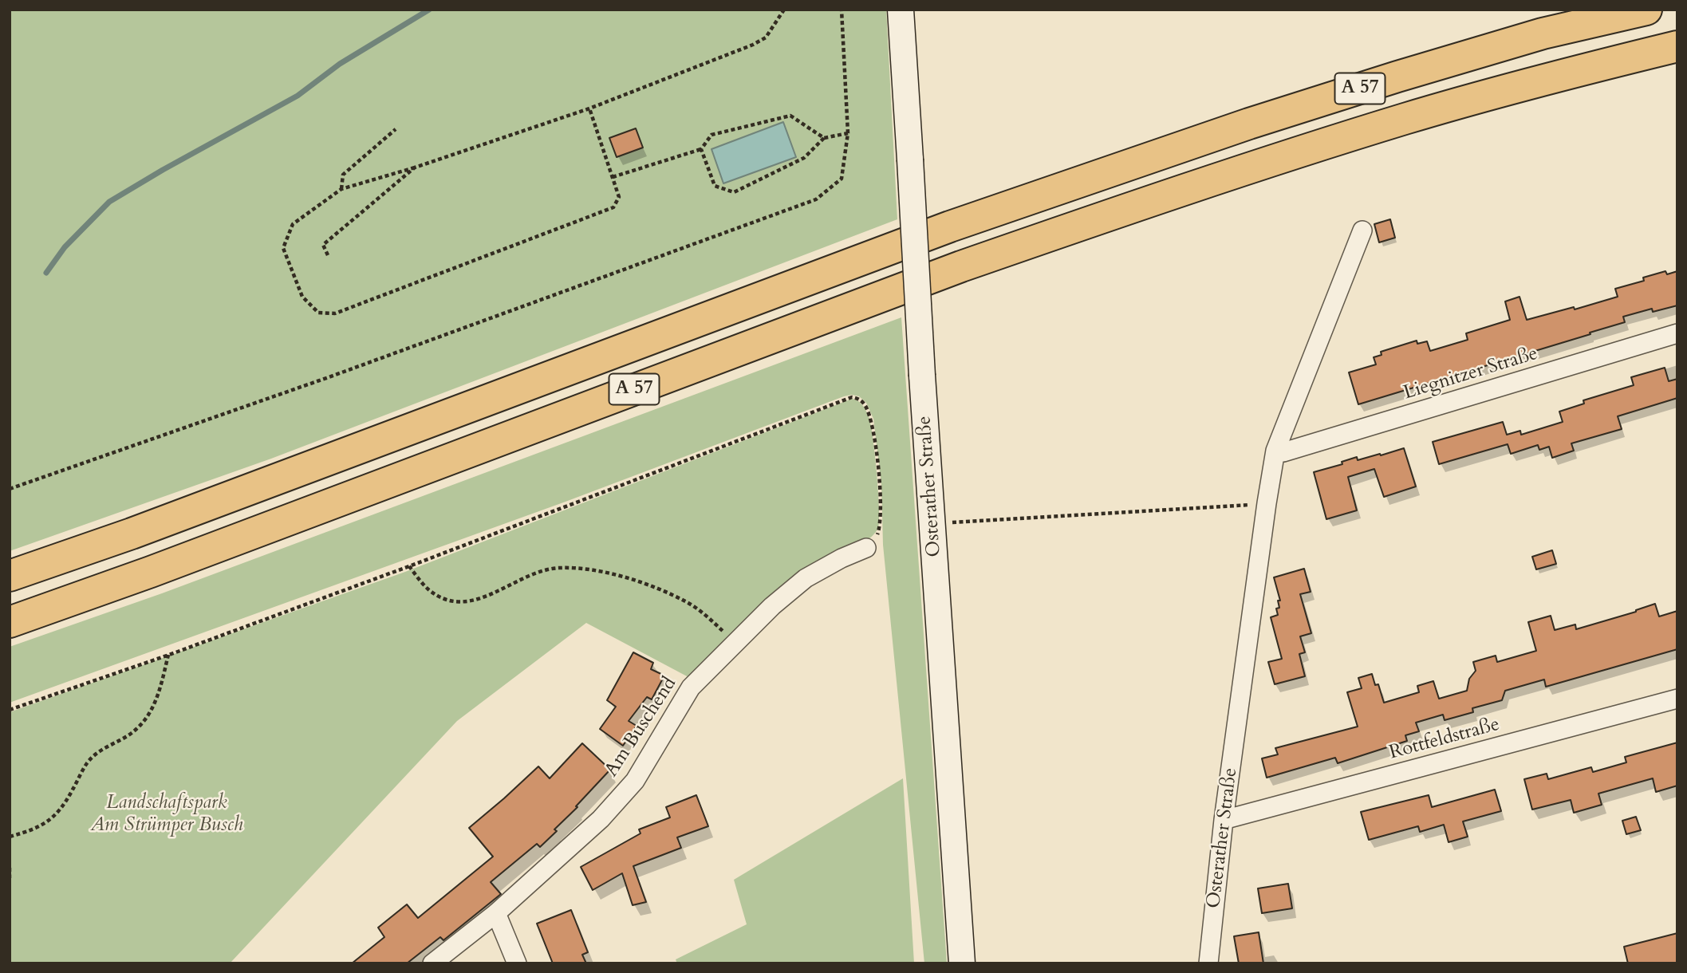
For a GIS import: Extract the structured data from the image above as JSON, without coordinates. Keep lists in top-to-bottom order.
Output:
{
  "streets": {
    "highway": ["A 57"],
    "main road": ["Osterather Straße"],
    "street": ["Liegnitzer Straße", "Am Buschend", "Rottfeldstraße"]
  },
  "crossings": [
    ["Liegnitzer Straße", "Osterather Straße"],
    ["Osterather Straße", "Rottfeldstraße"]
  ],
  "parks": ["Landschaftspark Am Strümper Busch"]
}
